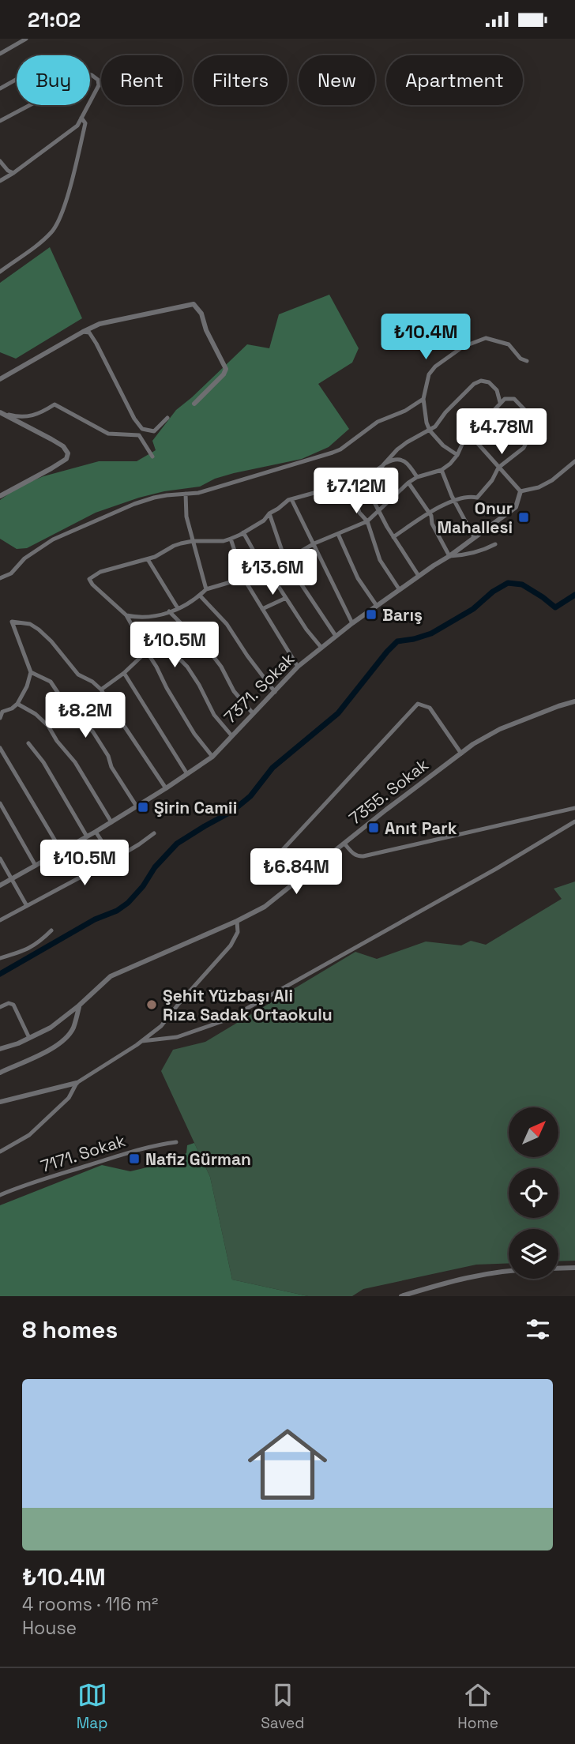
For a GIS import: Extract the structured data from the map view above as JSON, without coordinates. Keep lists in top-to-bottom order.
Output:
{
  "streets": {
    "street": ["7371. Sokak", "7355. Sokak", "7171. Sokak"]
  },
  "places": {
    "transit": [
      "Onur Mahallesi",
      "Barış",
      "Şirin Camii",
      "Anıt Park",
      "Nafiz Gürman"
    ],
    "other": ["Şehit Yüzbaşı Ali Rıza Sadak Ortaokulu"]
  },
  "north": "top right",
  "page": {
    "status": "21:02",
    "chip": [
      "Buy",
      "Rent",
      "Filters",
      "New",
      "Apartment"
    ],
    "price": [
      "₺10.4M",
      "₺4.78M",
      "₺7.12M",
      "₺13.6M",
      "₺10.5M",
      "₺8.2M",
      "₺10.5M",
      "₺6.84M"
    ],
    "heading": "8 homes",
    "list": [
      {
        "name": "₺10.4M",
        "note": "4 rooms · 116 m² · House"
      }
    ],
    "tabs": ["Map", "Saved", "Home"]
  }
}
